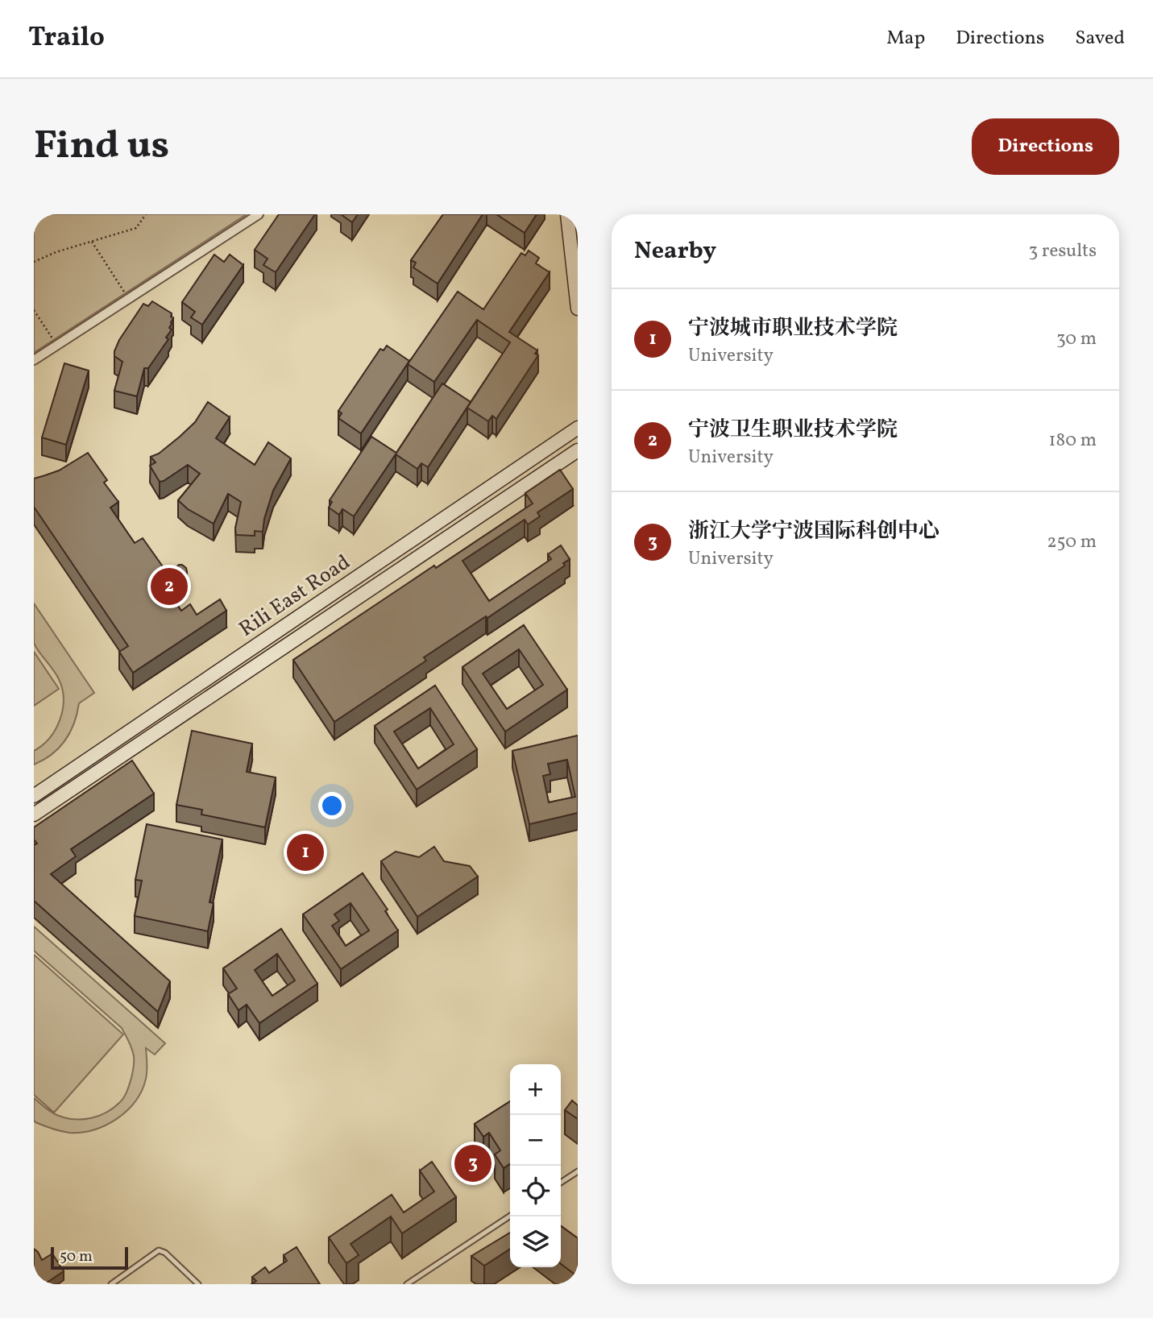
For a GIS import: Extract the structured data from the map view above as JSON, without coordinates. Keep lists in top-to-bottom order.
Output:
{
  "streets": {
    "main road": ["Rili East Road"]
  },
  "scale_bar": "50 m",
  "page": {
    "header": "Trailo",
    "nav": ["Map", "Directions", "Saved"],
    "buttons": "Directions",
    "title": "Find us",
    "heading": ["Nearby", "3 results"],
    "list": [
      {
        "mark": "1",
        "name": "宁波城市职业技术学院",
        "note": "University",
        "value": "30 m"
      },
      {
        "mark": "2",
        "name": "宁波卫生职业技术学院",
        "note": "University",
        "value": "180 m"
      },
      {
        "mark": "3",
        "name": "浙江大学宁波国际科创中心",
        "note": "University",
        "value": "250 m"
      }
    ],
    "pins": ["2", "1", "3"],
    "map_buttons": ["+", "−"],
    "scale": "50 m"
  }
}
